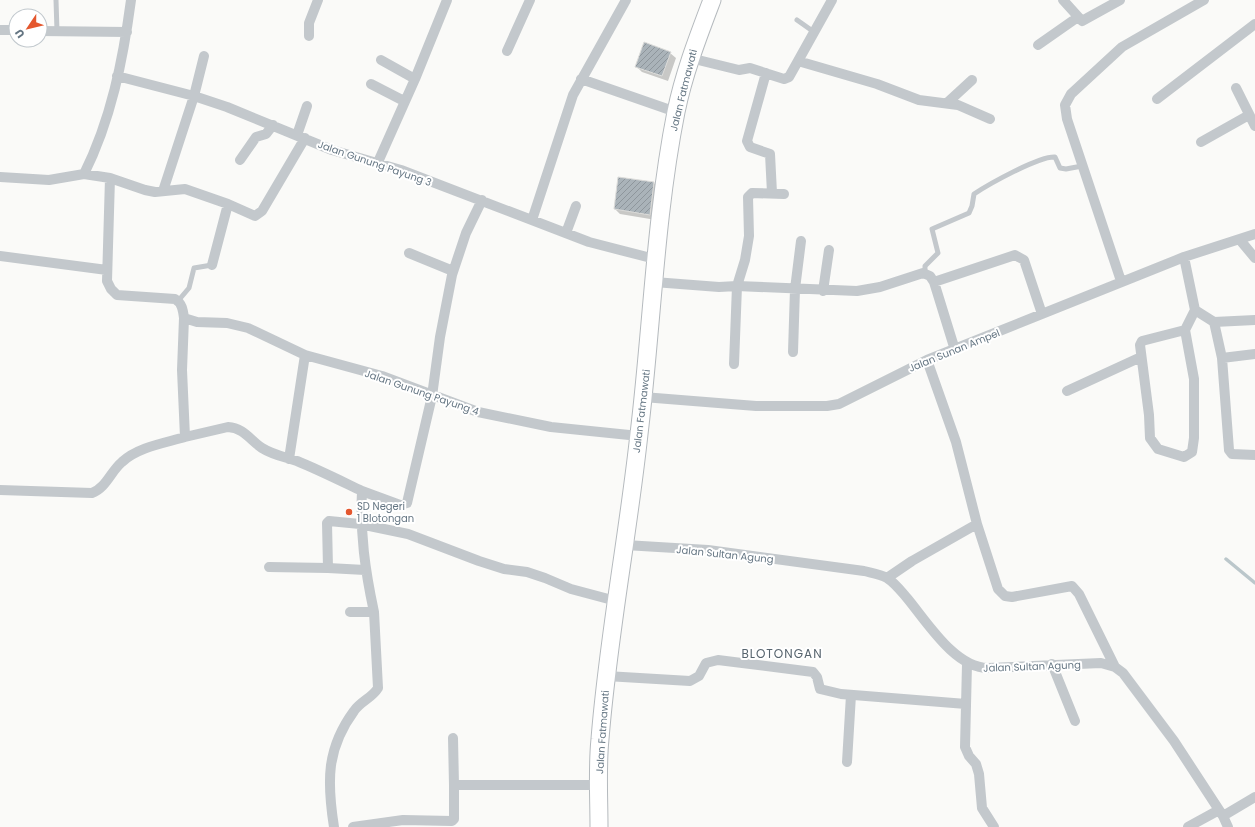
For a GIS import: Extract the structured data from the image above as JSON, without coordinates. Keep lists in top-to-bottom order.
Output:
{
  "streets": {
    "main road": ["Jalan Fatmawati"],
    "street": [
      "Jalan Gunung Payung 3",
      "Jalan Sunan Ampel",
      "Jalan Gunung Payung 4",
      "Jalan Sultan Agung"
    ]
  },
  "crossings": [
    ["Jalan Fatmawati", "Jalan Gunung Payung 3"],
    ["Jalan Fatmawati", "Jalan Sunan Ampel"],
    ["Jalan Fatmawati", "Jalan Gunung Payung 4"],
    ["Jalan Fatmawati", "Jalan Sultan Agung"]
  ],
  "districts": ["BLOTONGAN"],
  "places": ["SD Negeri 1 Blotongan"],
  "north": "bottom left"
}
